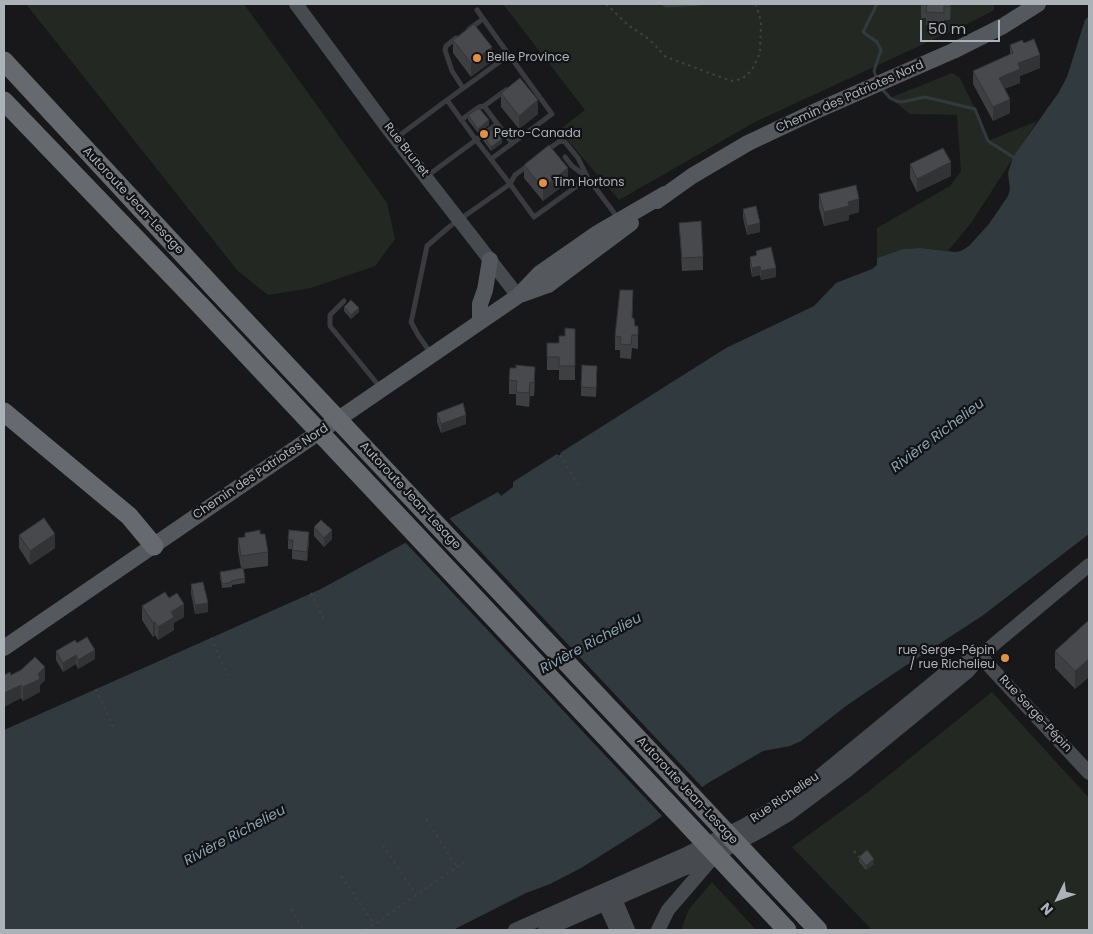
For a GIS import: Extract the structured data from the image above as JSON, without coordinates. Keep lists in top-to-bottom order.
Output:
{
  "streets": {
    "highway": ["Autoroute Jean-Lesage"],
    "main road": [
      "Chemin des Patriotes Nord",
      "Rue Brunet",
      "Rue Serge-Pépin",
      "Rue Richelieu"
    ]
  },
  "crossings": [
    ["Chemin des Patriotes Nord", "Rue Brunet"],
    ["Rue Serge-Pépin", "Rue Richelieu"]
  ],
  "water": ["Rivière Richelieu"],
  "places": [
    "Belle Province",
    "Petro-Canada",
    "Tim Hortons",
    "rue Serge-Pépin / rue Richelieu"
  ],
  "scale_bar": "50 m",
  "north": "bottom left"
}
